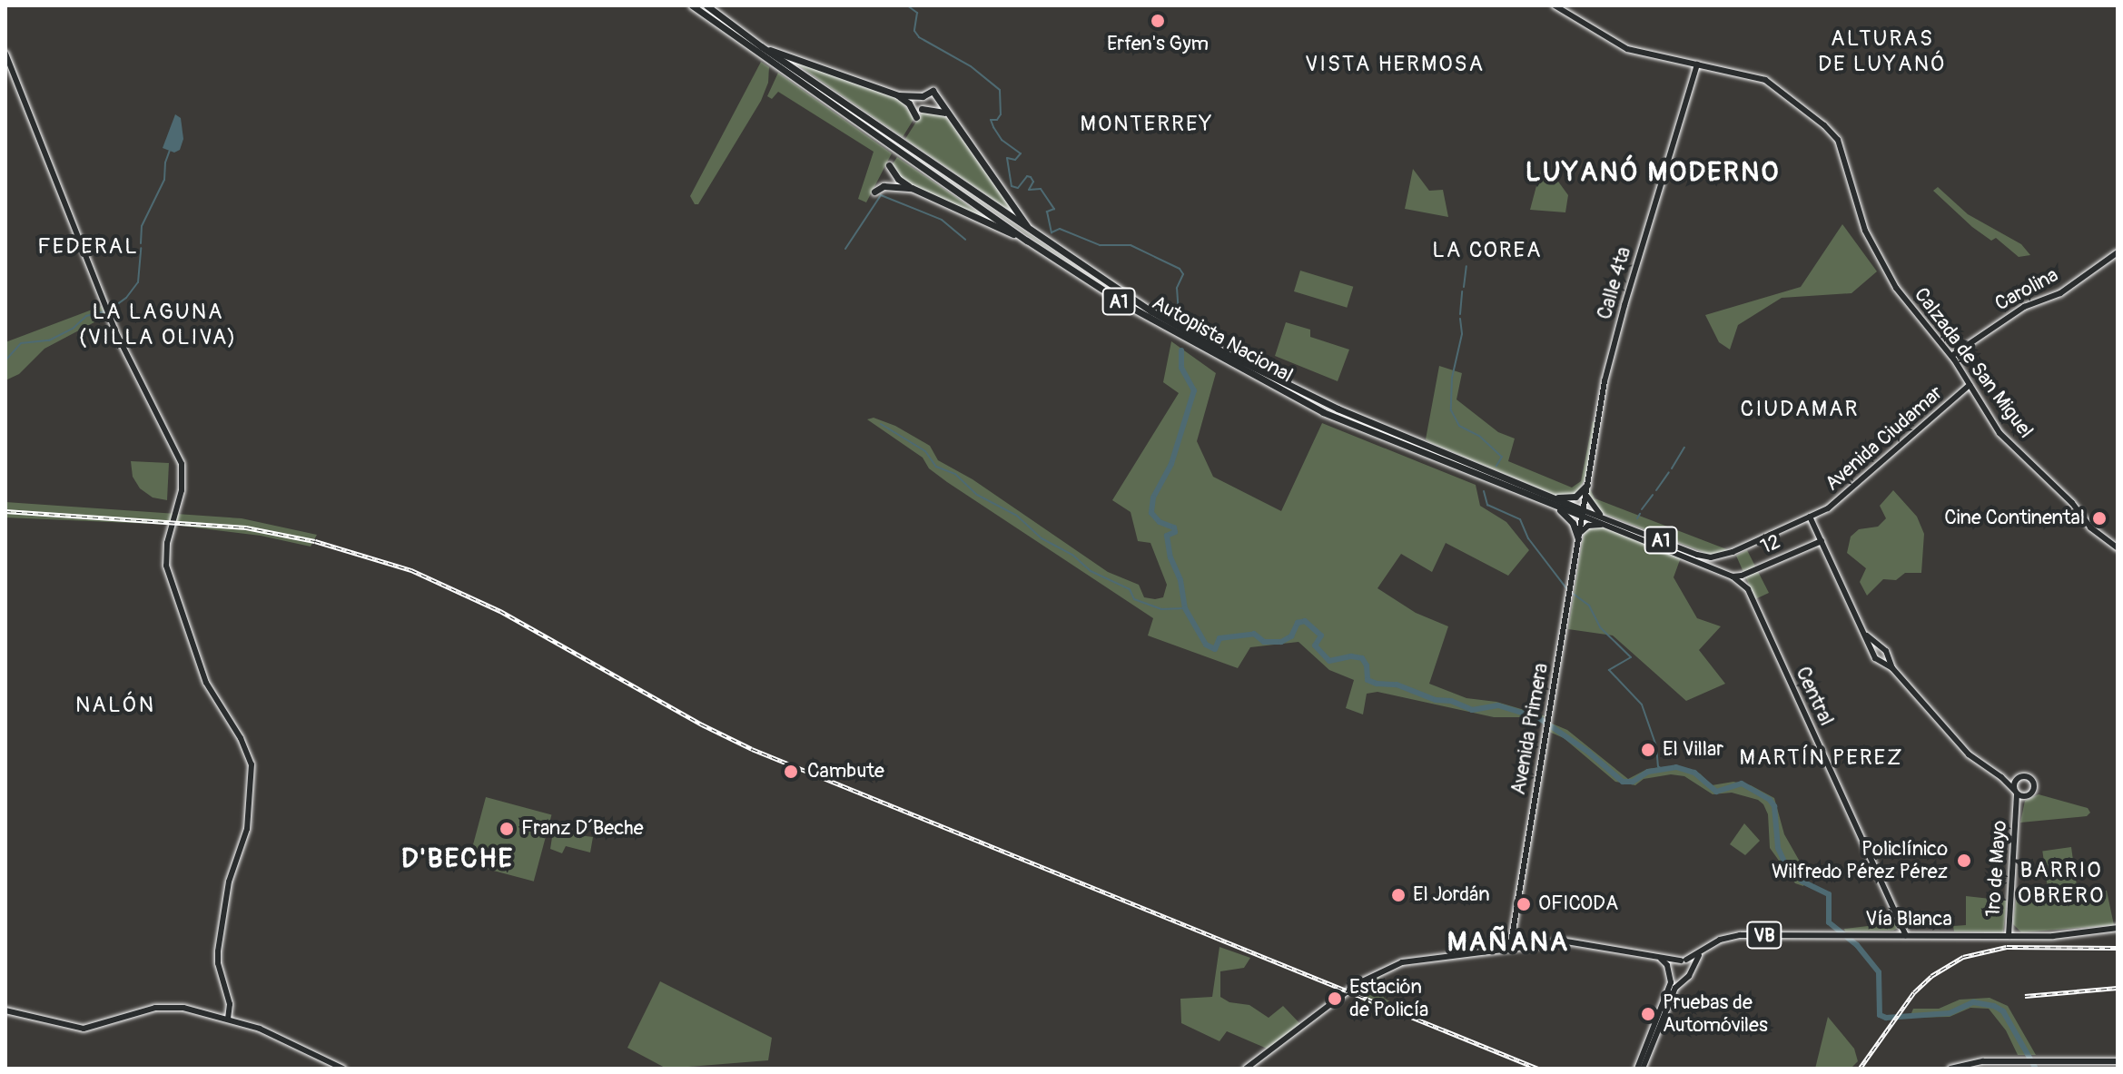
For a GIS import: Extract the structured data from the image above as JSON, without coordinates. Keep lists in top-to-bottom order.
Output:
{
  "streets": {
    "highway": ["A1", "Autopista Nacional"],
    "main road": [
      "Calle 4ta",
      "Carolina",
      "Calzada de San Miguel",
      "Avenida Ciudamar",
      "12",
      "Central",
      "Avenida Primera",
      "1ro de Mayo",
      "Vía Blanca",
      "VB"
    ]
  },
  "crossings": [
    ["Calle 4ta", "Autopista Nacional"],
    ["Calle 4ta", "Calzada de San Miguel"],
    ["Calle 4ta", "Avenida Primera"],
    ["Carolina", "Calzada de San Miguel"],
    ["Autopista Nacional", "Avenida Ciudamar"],
    ["Autopista Nacional", "12"],
    ["Autopista Nacional", "Central"],
    ["Autopista Nacional", "Avenida Primera"],
    ["Calzada de San Miguel", "Avenida Ciudamar"],
    ["Central", "Vía Blanca"],
    ["1ro de Mayo", "Vía Blanca"],
    ["Vía Blanca", "VB"]
  ],
  "districts": [
    "ALTURAS DE LUYANÓ",
    "VISTA HERMOSA",
    "MONTERREY",
    "LUYANÓ MODERNO",
    "FEDERAL",
    "LA COREA",
    "LA LAGUNA (VILLA OLIVA)",
    "CIUDAMAR",
    "NALÓN",
    "MARTÍN PEREZ",
    "D'BECHE",
    "BARRIO OBRERO",
    "MAÑANA"
  ],
  "places": [
    "Erfen's Gym",
    "Cine Continental",
    "El Villar",
    "Cambute",
    "Franz D´Beche",
    "Policlínico Wilfredo Pérez Pérez",
    "El Jordán",
    "OFICODA",
    "Estación de Policía",
    "Pruebas de Automóviles"
  ]
}
